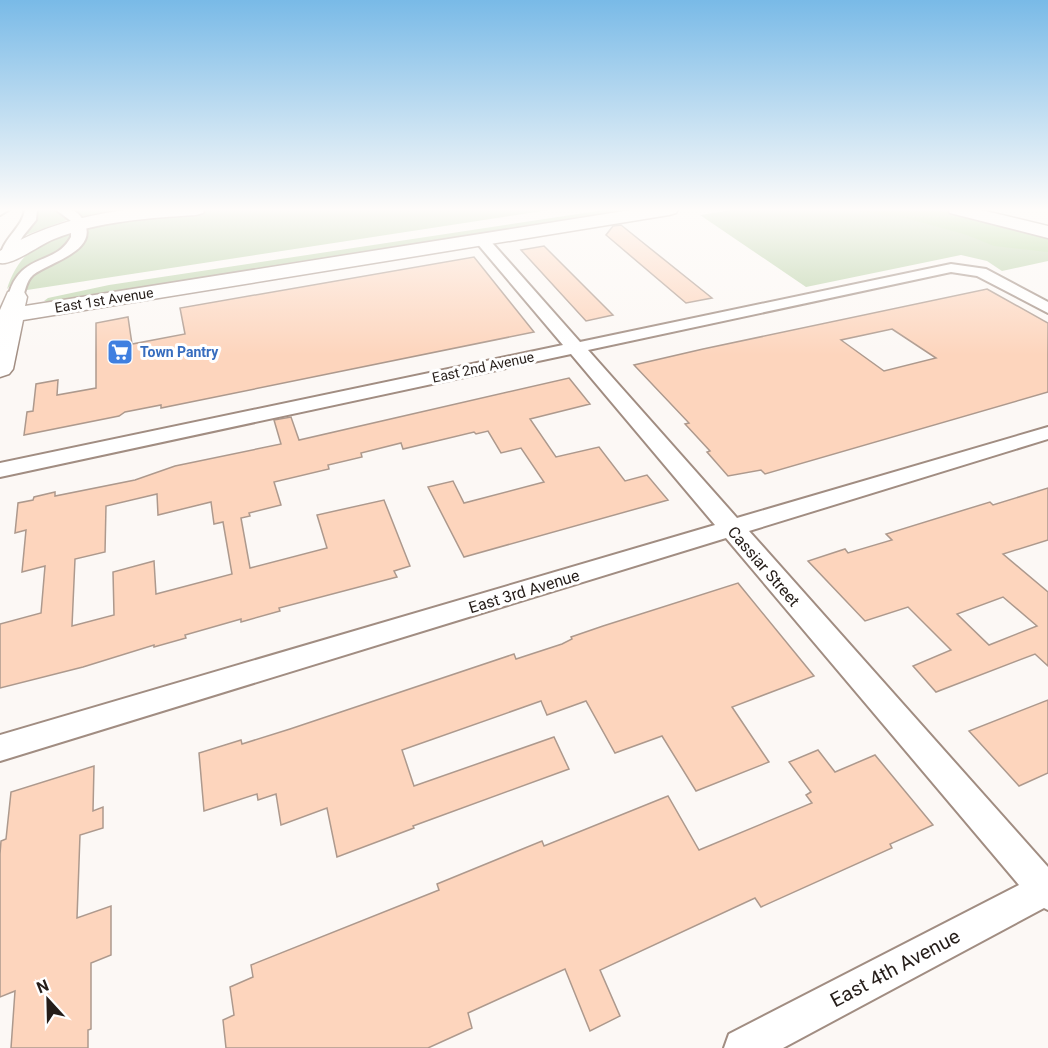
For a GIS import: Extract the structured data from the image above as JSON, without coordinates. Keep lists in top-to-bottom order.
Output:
{
  "streets": {
    "main road": ["East 1st Avenue"],
    "street": [
      "East 2nd Avenue",
      "Cassiar Street",
      "East 3rd Avenue",
      "East 4th Avenue"
    ]
  },
  "crossings": [
    ["East 2nd Avenue", "Cassiar Street"],
    ["Cassiar Street", "East 3rd Avenue"],
    ["Cassiar Street", "East 4th Avenue"]
  ],
  "places": {
    "supermarket": ["Town Pantry"]
  },
  "north": "top"
}
